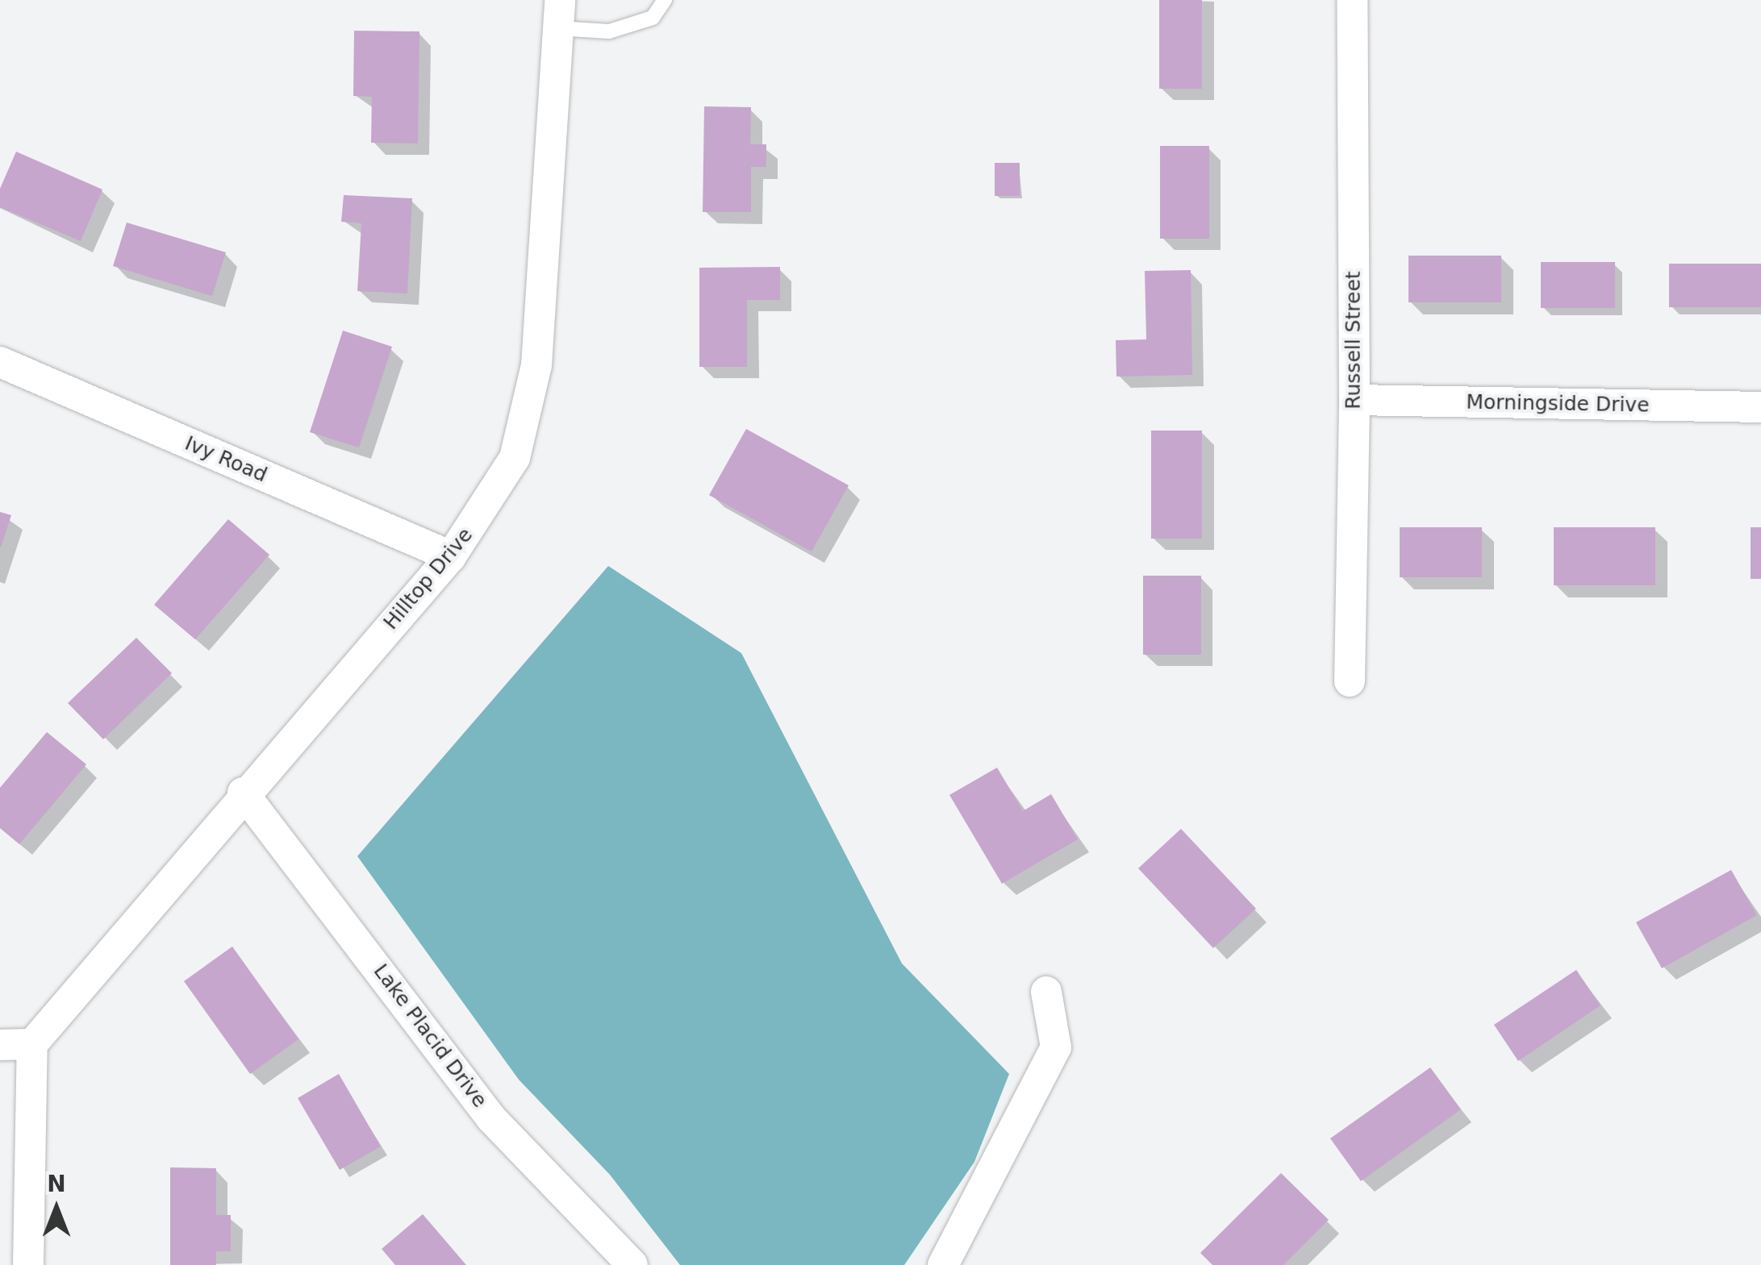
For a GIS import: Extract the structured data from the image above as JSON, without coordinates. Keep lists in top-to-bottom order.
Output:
{
  "streets": {
    "street": [
      "Russell Street",
      "Morningside Drive",
      "Ivy Road",
      "Hilltop Drive",
      "Lake Placid Drive"
    ]
  },
  "crossings": [
    ["Russell Street", "Morningside Drive"],
    ["Ivy Road", "Hilltop Drive"],
    ["Hilltop Drive", "Lake Placid Drive"]
  ],
  "north": "top"
}
